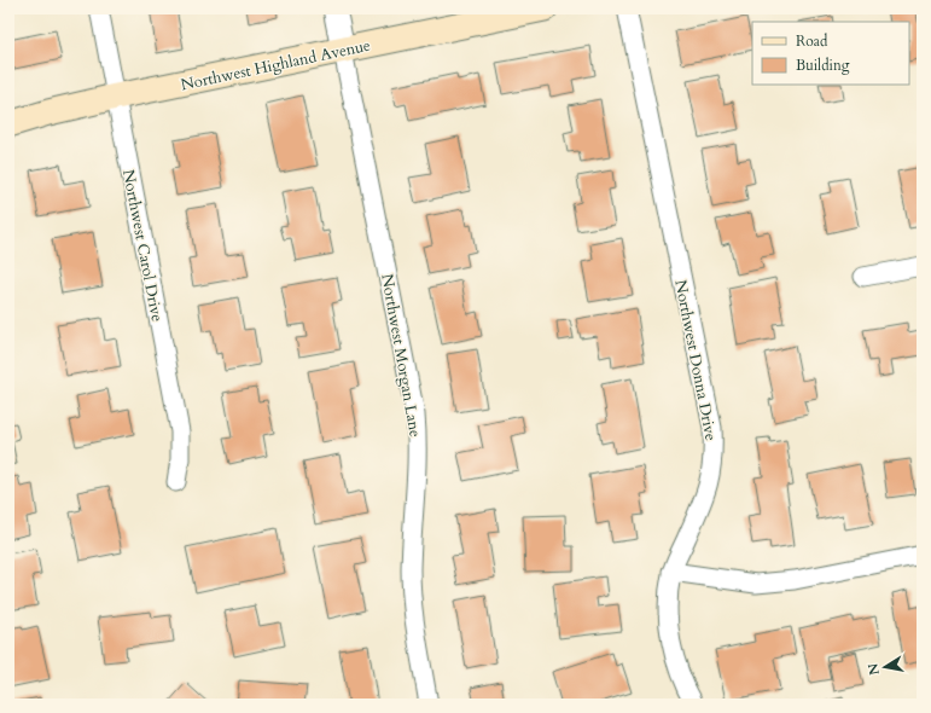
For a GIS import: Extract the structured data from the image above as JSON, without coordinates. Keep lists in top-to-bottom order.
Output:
{
  "streets": {
    "main road": ["Northwest Highland Avenue"],
    "street": ["Northwest Carol Drive", "Northwest Morgan Lane", "Northwest Donna Drive"]
  },
  "crossings": [
    ["Northwest Highland Avenue", "Northwest Carol Drive"],
    ["Northwest Highland Avenue", "Northwest Morgan Lane"]
  ],
  "legend": ["Road", "Building"],
  "north": "left"
}
